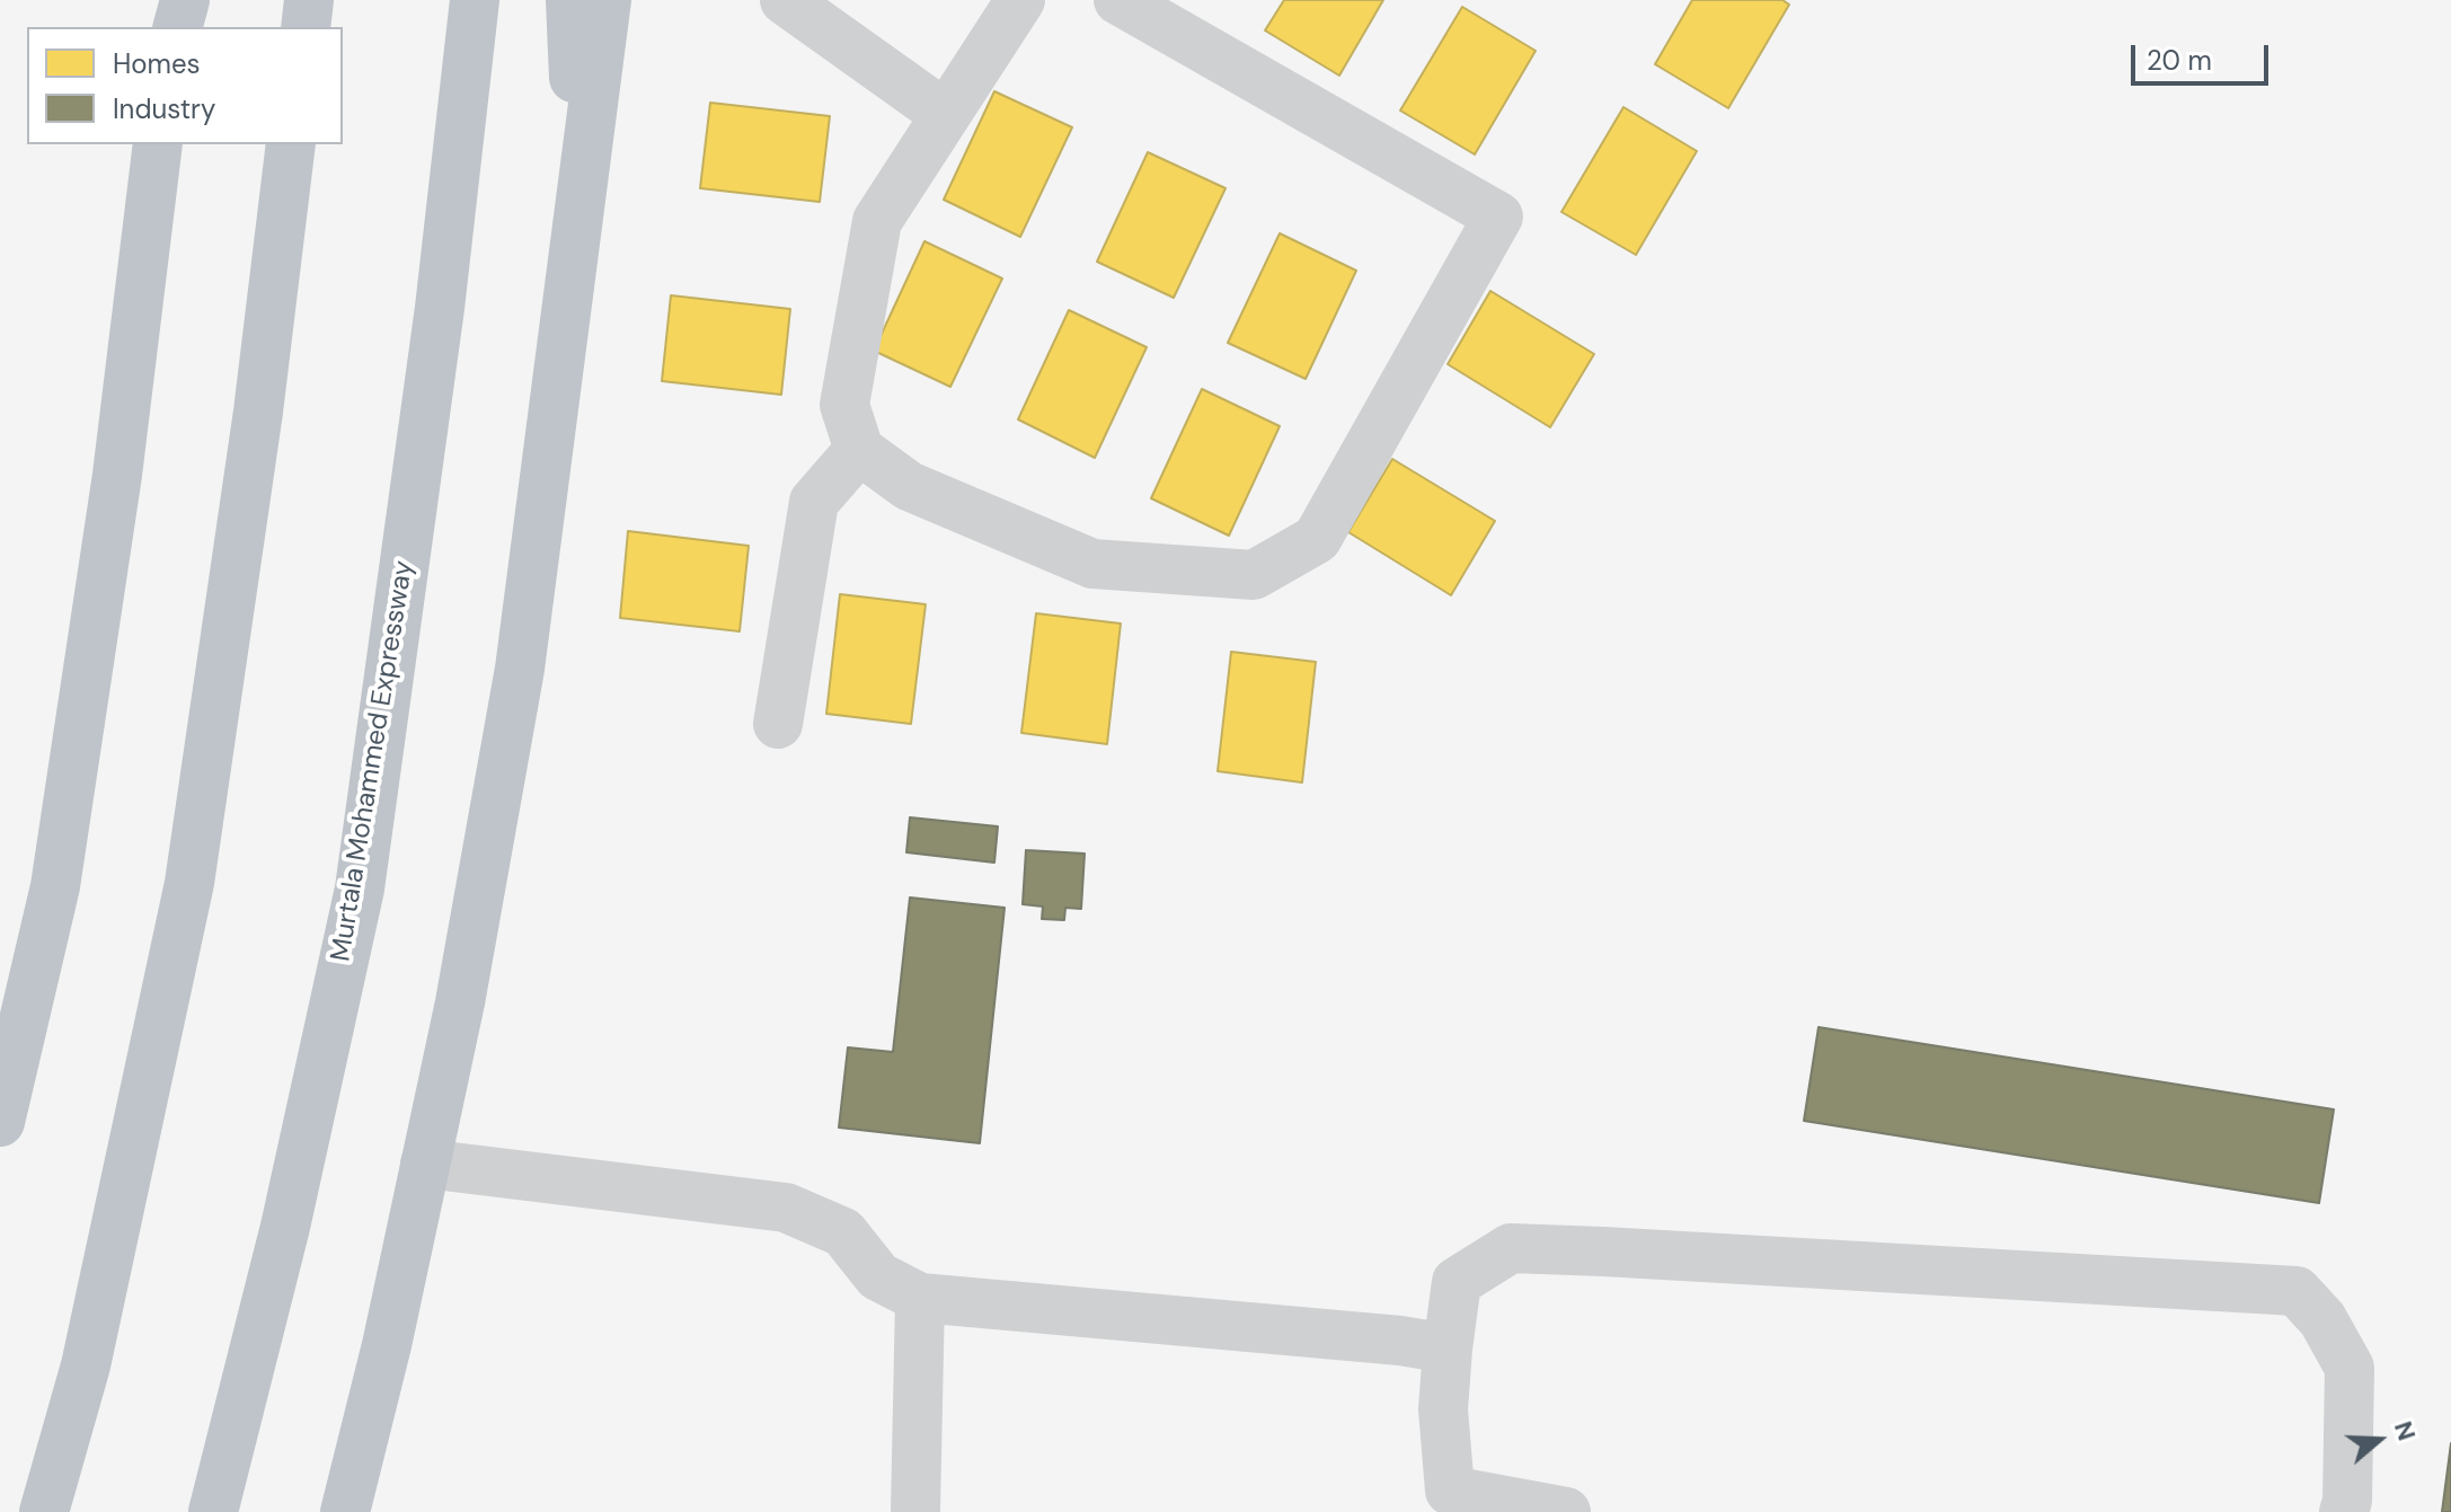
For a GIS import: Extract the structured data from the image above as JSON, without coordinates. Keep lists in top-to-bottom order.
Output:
{
  "streets": {
    "highway": ["Murtala Mohammed Expressway"]
  },
  "legend": ["Homes", "Industry"],
  "scale_bar": "20 m",
  "north": "right"
}
